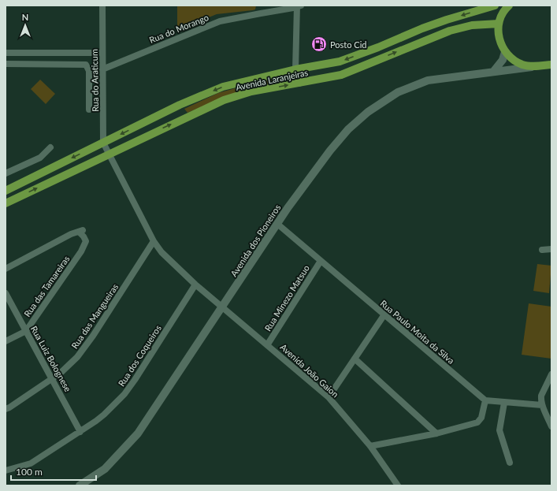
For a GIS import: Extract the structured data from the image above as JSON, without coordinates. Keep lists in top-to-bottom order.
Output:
{
  "streets": {
    "main road": ["Avenida Laranjeiras", "Avenida dos Pioneiros"],
    "street": [
      "Rua do Morango",
      "Rua do Araticum",
      "Rua das Tamareiras",
      "Rua Minezo Matsuo",
      "Rua das Mangueiras",
      "Rua Paulo Moita da Silva",
      "Rua dos Coqueiros",
      "Rua Luiz Bolognese",
      "Avenida João Gaion"
    ]
  },
  "crossings": [
    ["Rua do Morango", "Rua do Araticum"],
    ["Avenida Laranjeiras", "Rua do Araticum"],
    ["Avenida dos Pioneiros", "Rua Paulo Moita da Silva"],
    ["Avenida dos Pioneiros", "Avenida João Gaion"],
    ["Rua das Tamareiras", "Rua Luiz Bolognese"],
    ["Rua Minezo Matsuo", "Rua Paulo Moita da Silva"],
    ["Rua Minezo Matsuo", "Avenida João Gaion"],
    ["Rua das Mangueiras", "Rua Luiz Bolognese"],
    ["Rua dos Coqueiros", "Rua Luiz Bolognese"]
  ],
  "places": {
    "fuel station": ["Posto Cid"]
  },
  "scale_bar": "100 m",
  "north": "top"
}
